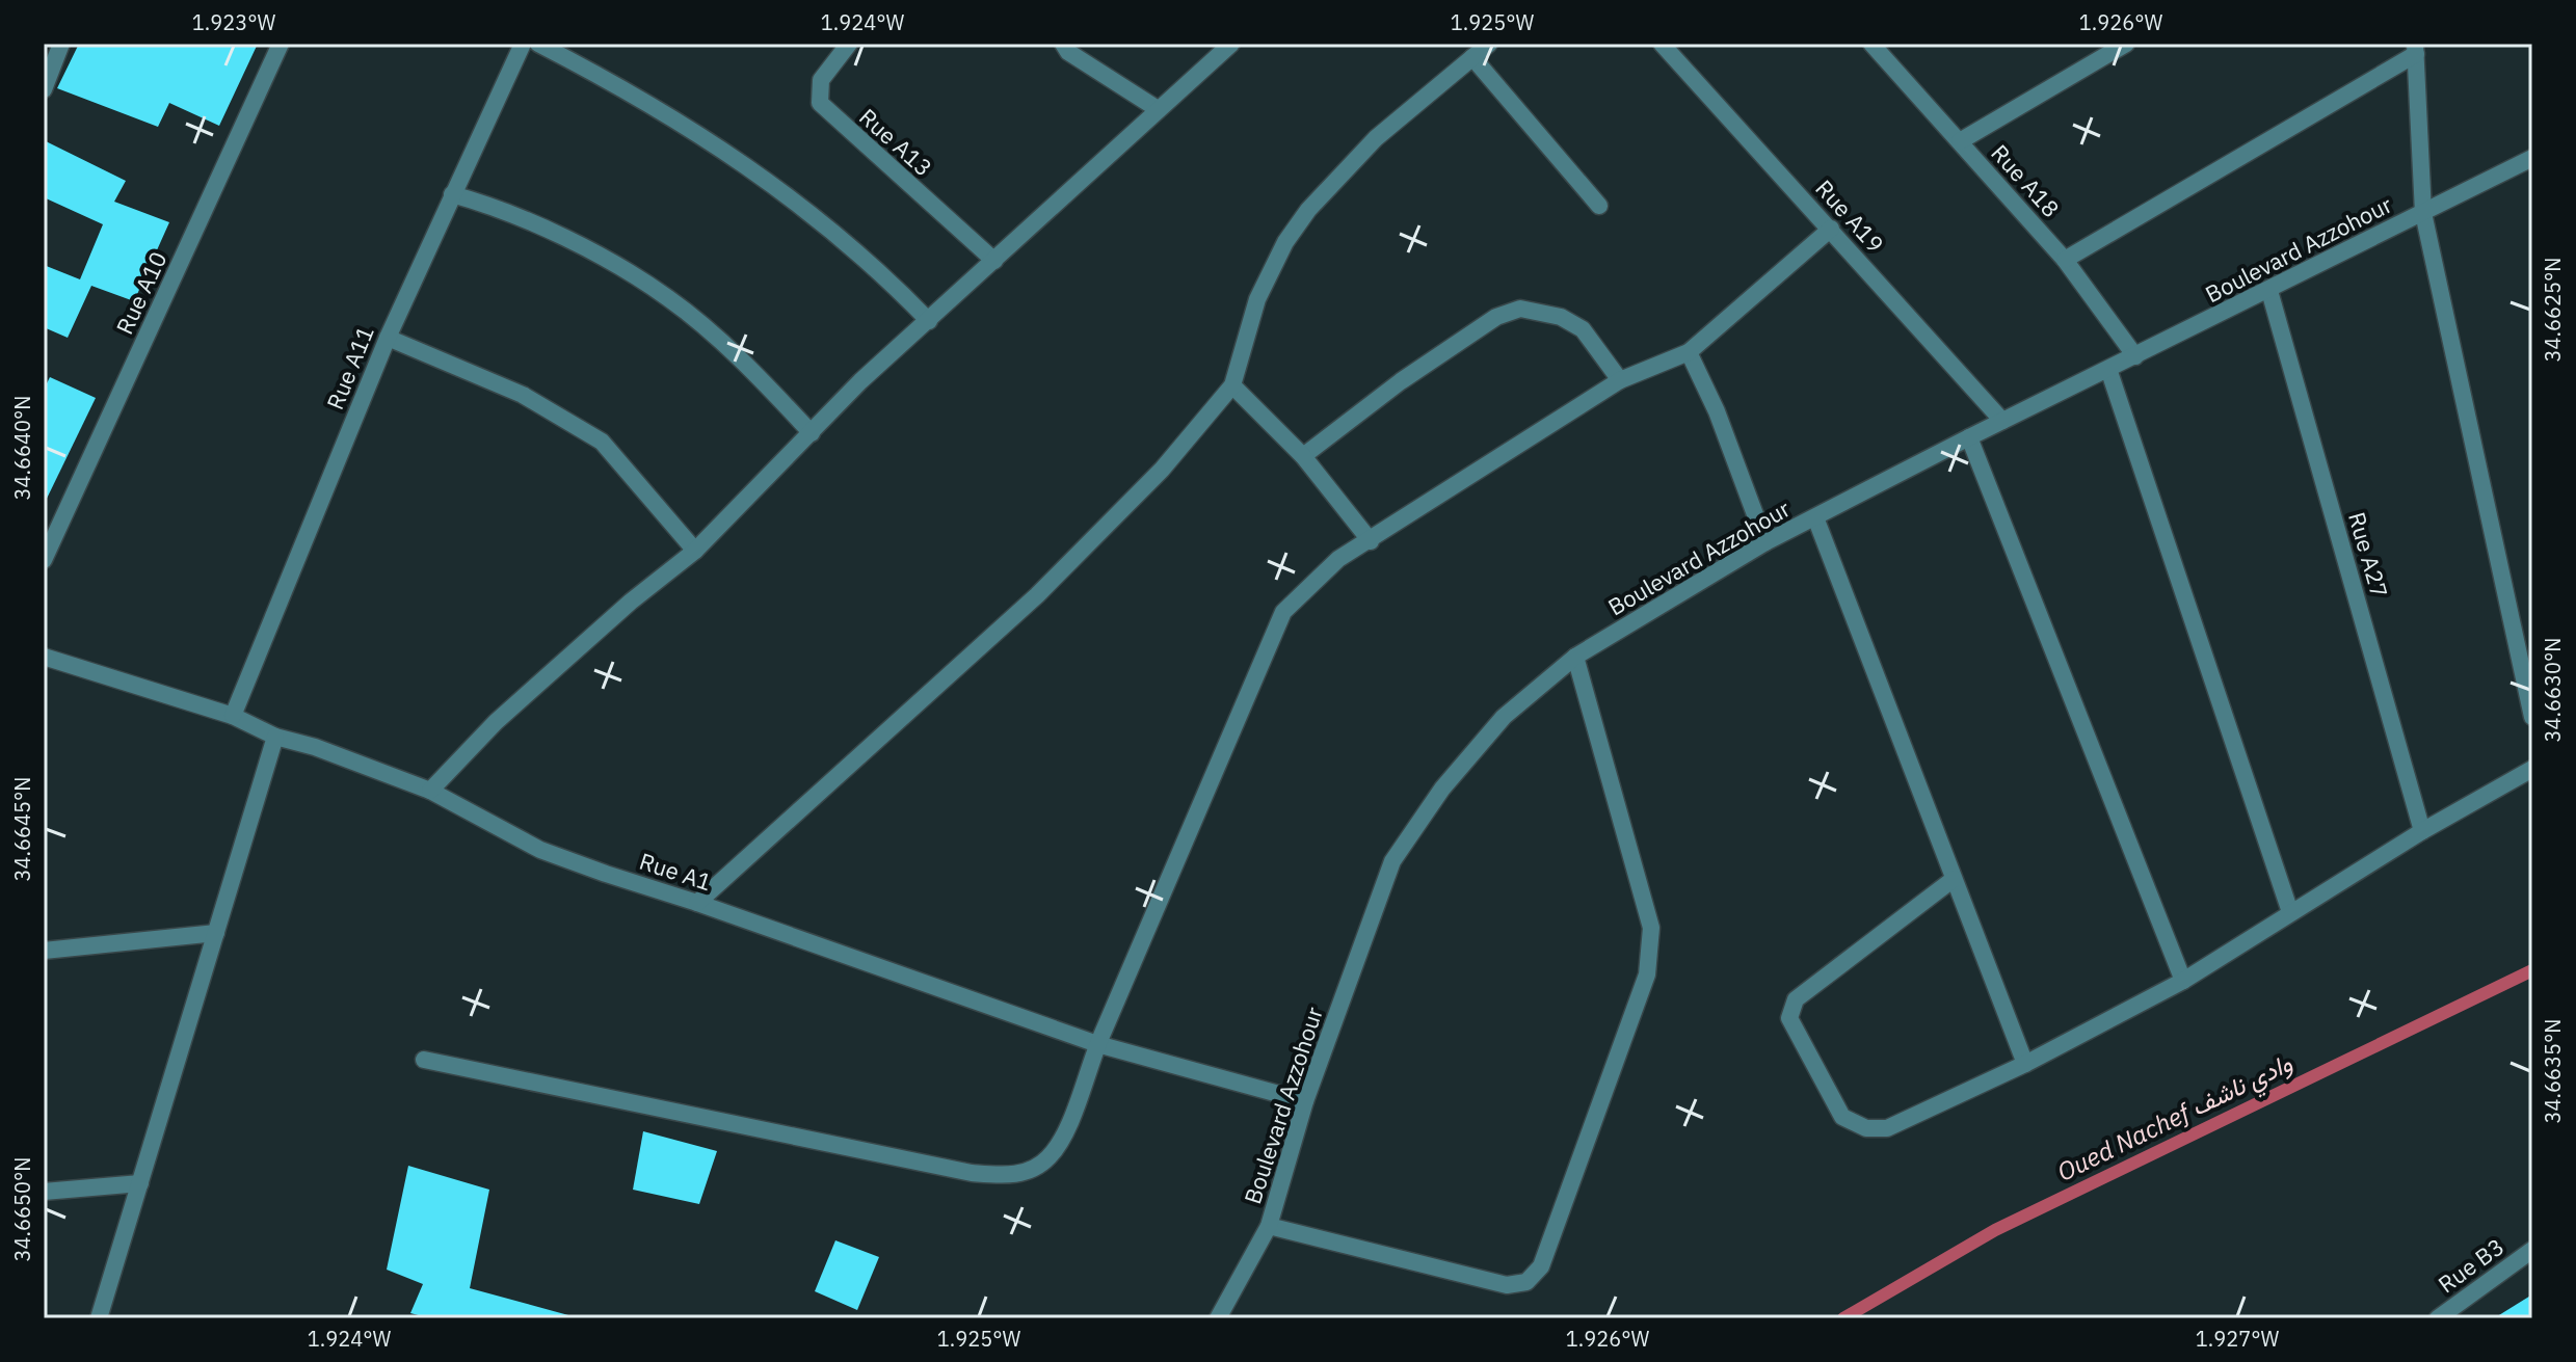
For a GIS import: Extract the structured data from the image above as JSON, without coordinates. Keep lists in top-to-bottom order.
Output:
{
  "streets": {
    "street": [
      "Rue A13",
      "Rue A18",
      "Rue A19",
      "Boulevard Azzohour",
      "Rue A10",
      "Rue A11",
      "Rue A27",
      "Rue A1",
      "Rue B3"
    ]
  },
  "crossings": [
    ["Rue A18", "Boulevard Azzohour"],
    ["Rue A19", "Boulevard Azzohour"],
    ["Boulevard Azzohour", "Rue A27"],
    ["Boulevard Azzohour", "Rue A1"],
    ["Rue A11", "Rue A1"]
  ],
  "water": ["Oued Nachef وادي ناشف"],
  "coordinates": [
    "1.923°W",
    "1.924°W",
    "1.925°W",
    "1.926°W",
    "34.6625°N",
    "34.6640°N",
    "34.6630°N",
    "34.6645°N",
    "34.6635°N",
    "34.6650°N",
    "1.927°W"
  ]
}
